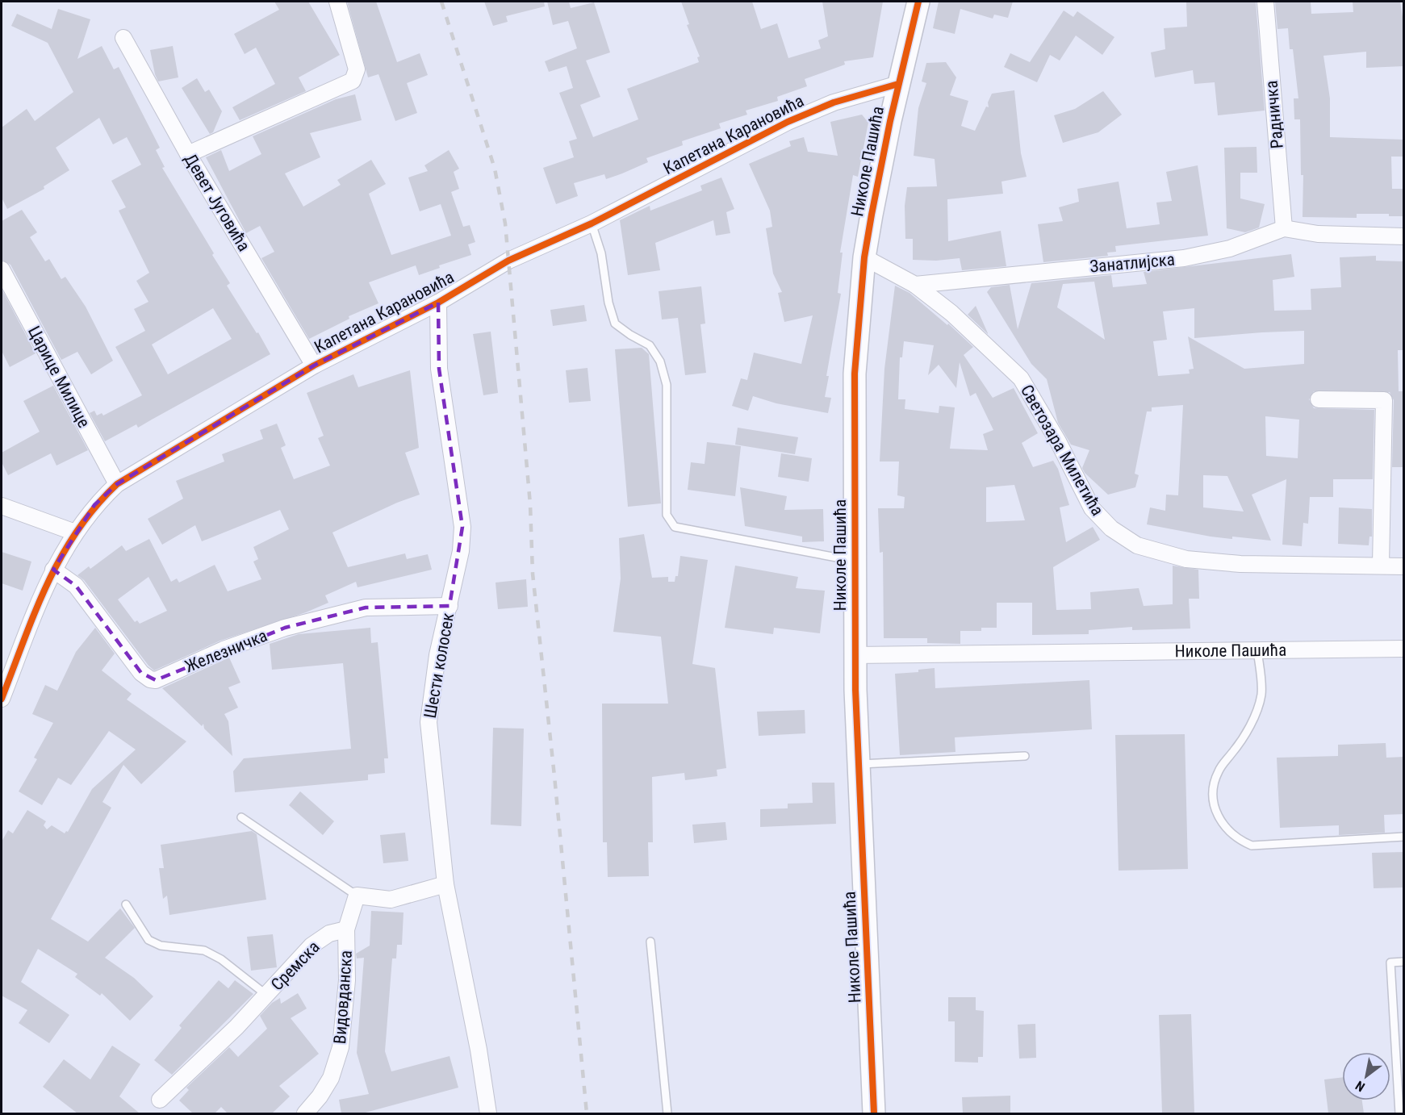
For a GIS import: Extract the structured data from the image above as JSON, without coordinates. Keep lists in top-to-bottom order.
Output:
{
  "streets": {
    "main road": ["Николе Пашића"],
    "street": [
      "Радничка",
      "Капетана Карановића",
      "Девет Југовића",
      "Занатлијска",
      "Царице Милице",
      "Светозара Милетића",
      "Железничка",
      "Шести колосек",
      "Сремска",
      "Видовданска"
    ]
  },
  "crossings": [
    ["Радничка", "Занатлијска"],
    ["Капетана Карановића", "Николе Пашића"],
    ["Капетана Карановића", "Девет Југовића"],
    ["Капетана Карановића", "Царице Милице"],
    ["Капетана Карановића", "Железничка"],
    ["Капетана Карановића", "Шести колосек"],
    ["Занатлијска", "Светозара Милетића"],
    ["Железничка", "Шести колосек"],
    ["Сремска", "Видовданска"]
  ],
  "north": "bottom left"
}
